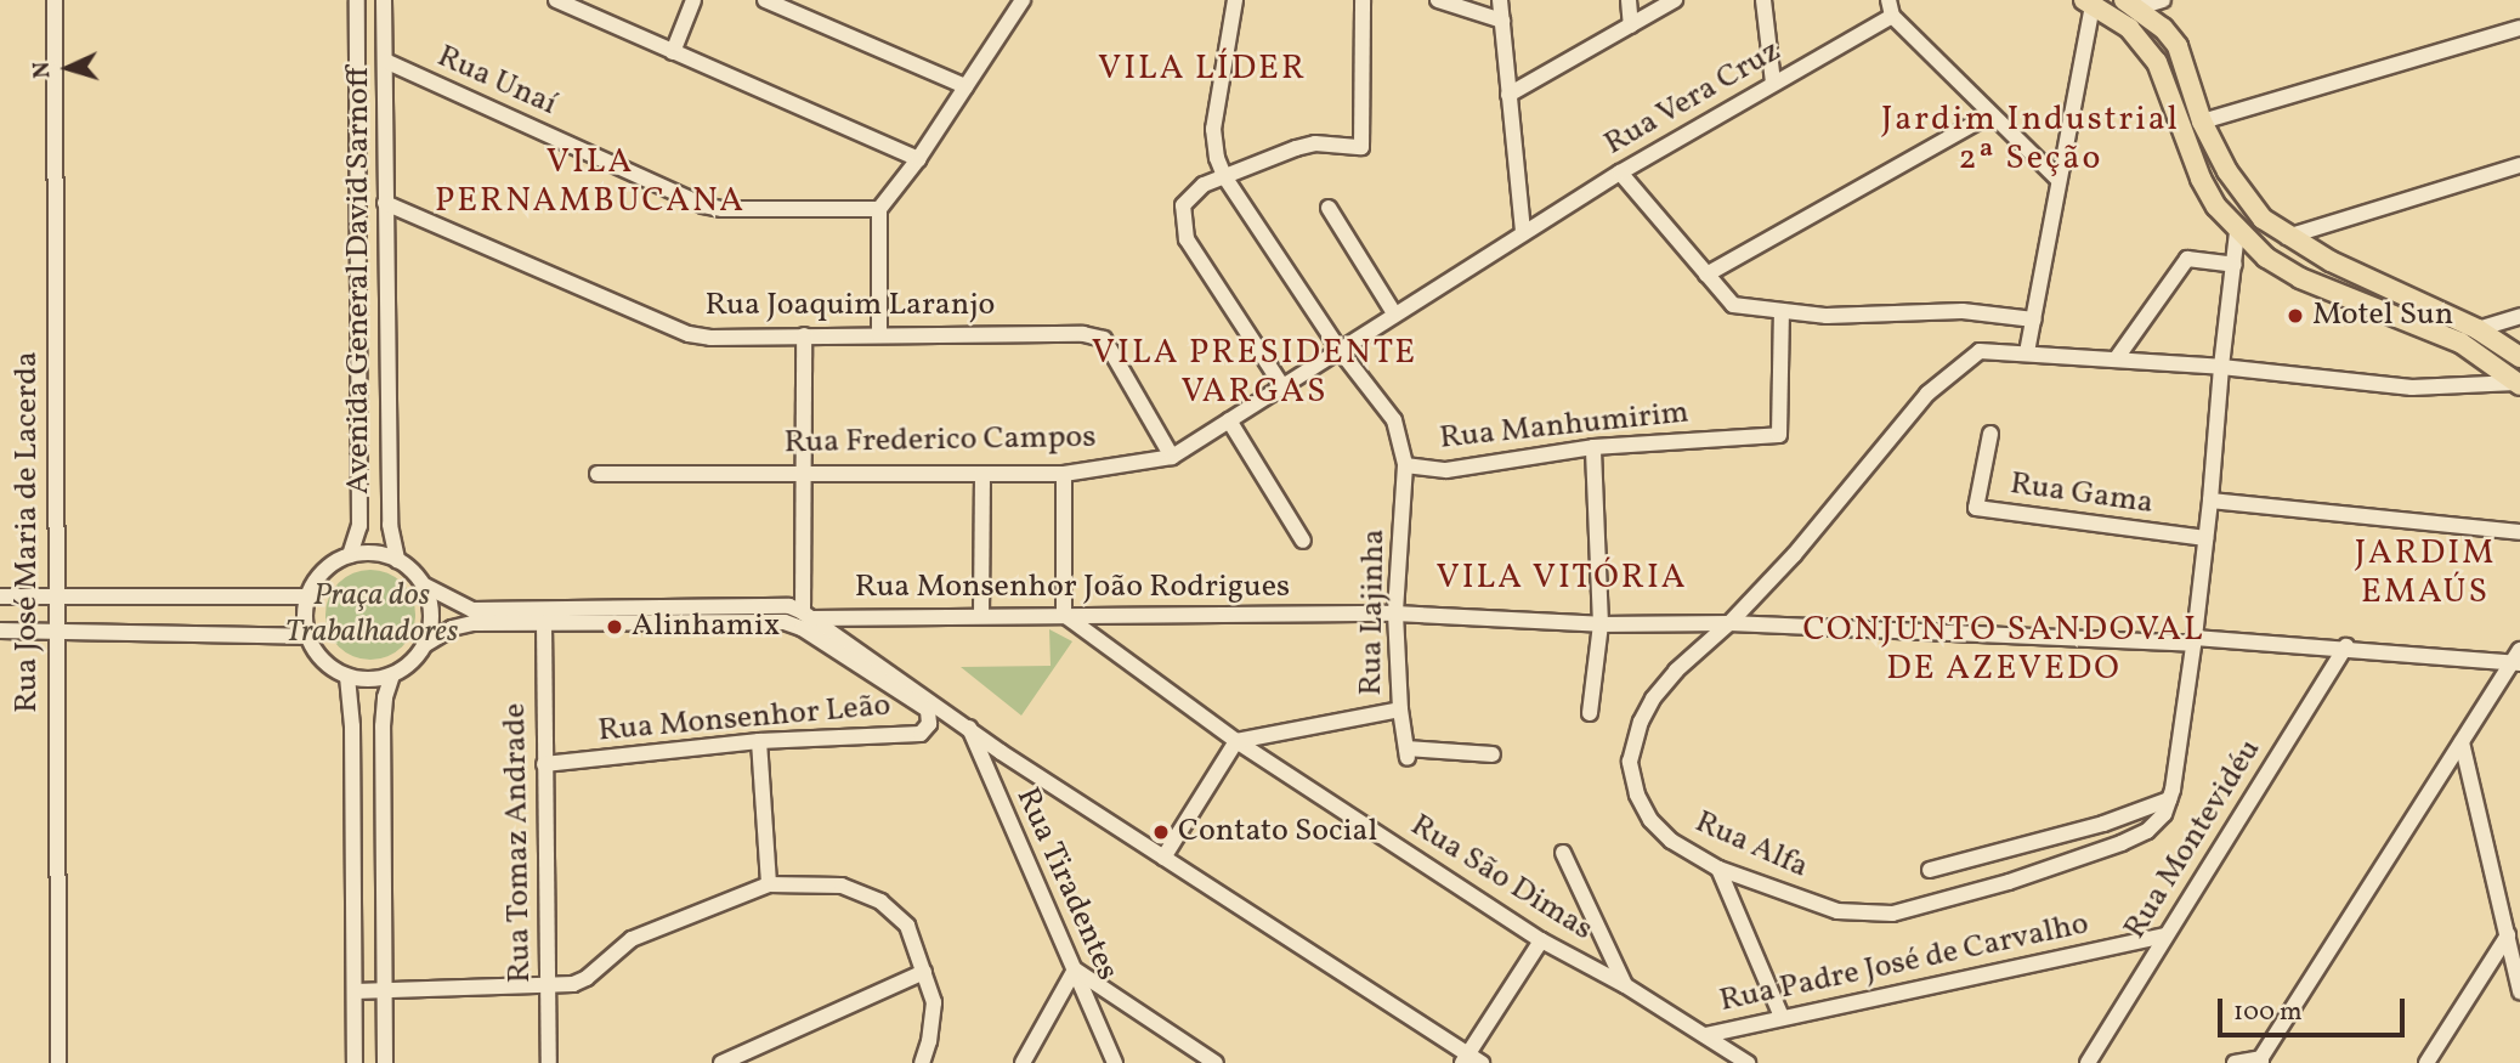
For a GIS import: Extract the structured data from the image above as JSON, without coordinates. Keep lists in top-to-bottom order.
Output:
{
  "streets": {
    "street": [
      "Rua Unaí",
      "Rua Vera Cruz",
      "Avenida General David Sarnoff",
      "Rua Joaquim Laranjo",
      "Rua Manhumirim",
      "Rua Frederico Campos",
      "Rua Gama",
      "Rua José Maria de Lacerda",
      "Rua Monsenhor João Rodrigues",
      "Rua Lajinha",
      "Rua Monsenhor Leão",
      "Rua Montevidéu",
      "Rua Tomaz Andrade",
      "Rua Alfa",
      "Rua São Dimas",
      "Rua Tiradentes",
      "Rua Padre José de Carvalho"
    ]
  },
  "crossings": [
    ["Rua Unaí", "Avenida General David Sarnoff"],
    ["Rua Vera Cruz", "Rua Frederico Campos"],
    ["Avenida General David Sarnoff", "Rua Joaquim Laranjo"],
    ["Avenida General David Sarnoff", "Rua Monsenhor João Rodrigues"],
    ["Rua Joaquim Laranjo", "Rua Frederico Campos"],
    ["Rua Manhumirim", "Rua Lajinha"],
    ["Rua Frederico Campos", "Rua Lajinha"],
    ["Rua Gama", "Rua Alfa"],
    ["Rua Monsenhor João Rodrigues", "Rua Lajinha"],
    ["Rua Monsenhor João Rodrigues", "Rua Tomaz Andrade"],
    ["Rua Monsenhor João Rodrigues", "Rua Alfa"],
    ["Rua Monsenhor João Rodrigues", "Rua São Dimas"],
    ["Rua Monsenhor Leão", "Rua Tomaz Andrade"],
    ["Rua Montevidéu", "Rua Padre José de Carvalho"],
    ["Rua São Dimas", "Rua Padre José de Carvalho"]
  ],
  "districts": [
    "VILA LÍDER",
    "Jardim Industrial 2ª Seção",
    "VILA PERNAMBUCANA",
    "VILA PRESIDENTE VARGAS",
    "JARDIM EMAÚS",
    "VILA VITÓRIA",
    "CONJUNTO SANDOVAL DE AZEVEDO"
  ],
  "parks": ["Praça dos Trabalhadores"],
  "places": ["Motel Sun", "Alinhamix", "Contato Social"],
  "scale_bar": "100 m",
  "north": "left"
}
